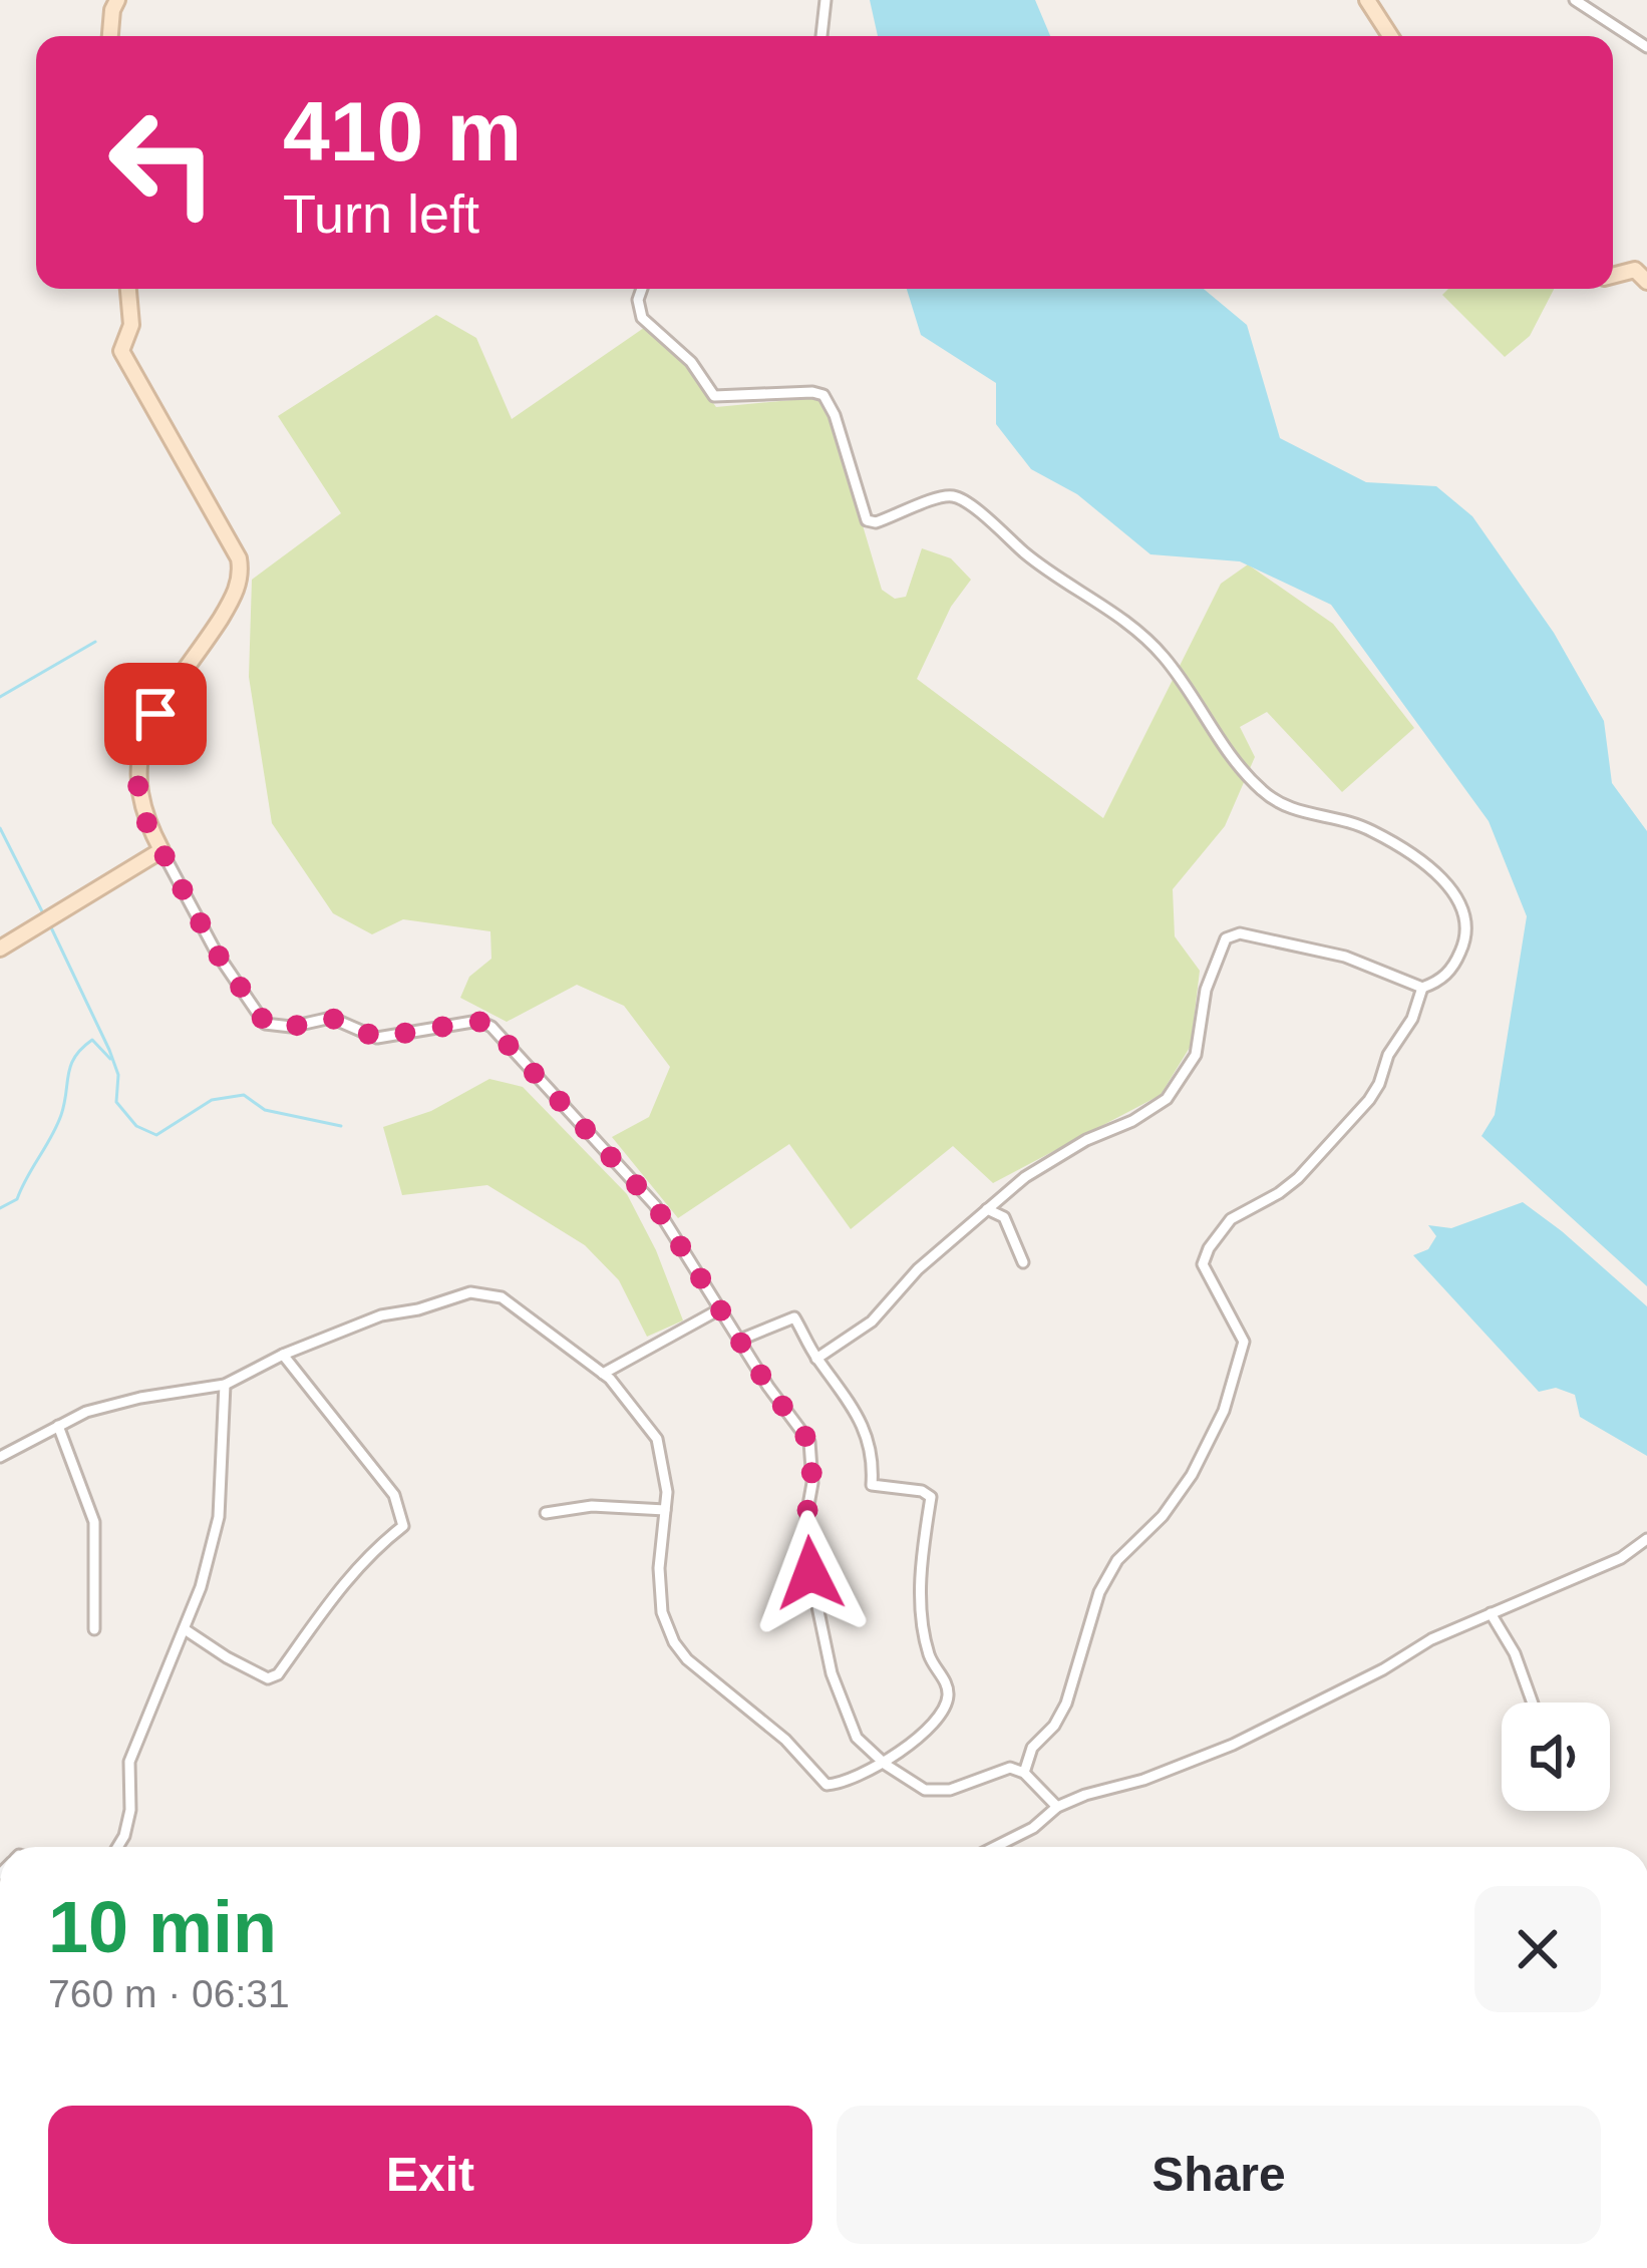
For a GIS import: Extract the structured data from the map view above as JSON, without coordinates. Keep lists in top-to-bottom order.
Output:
{
  "page": {
    "turn": ["410 m", "Turn left"],
    "heading": ["10 min", "760 m · 06:31"],
    "buttons": ["Exit", "Share"]
  }
}
